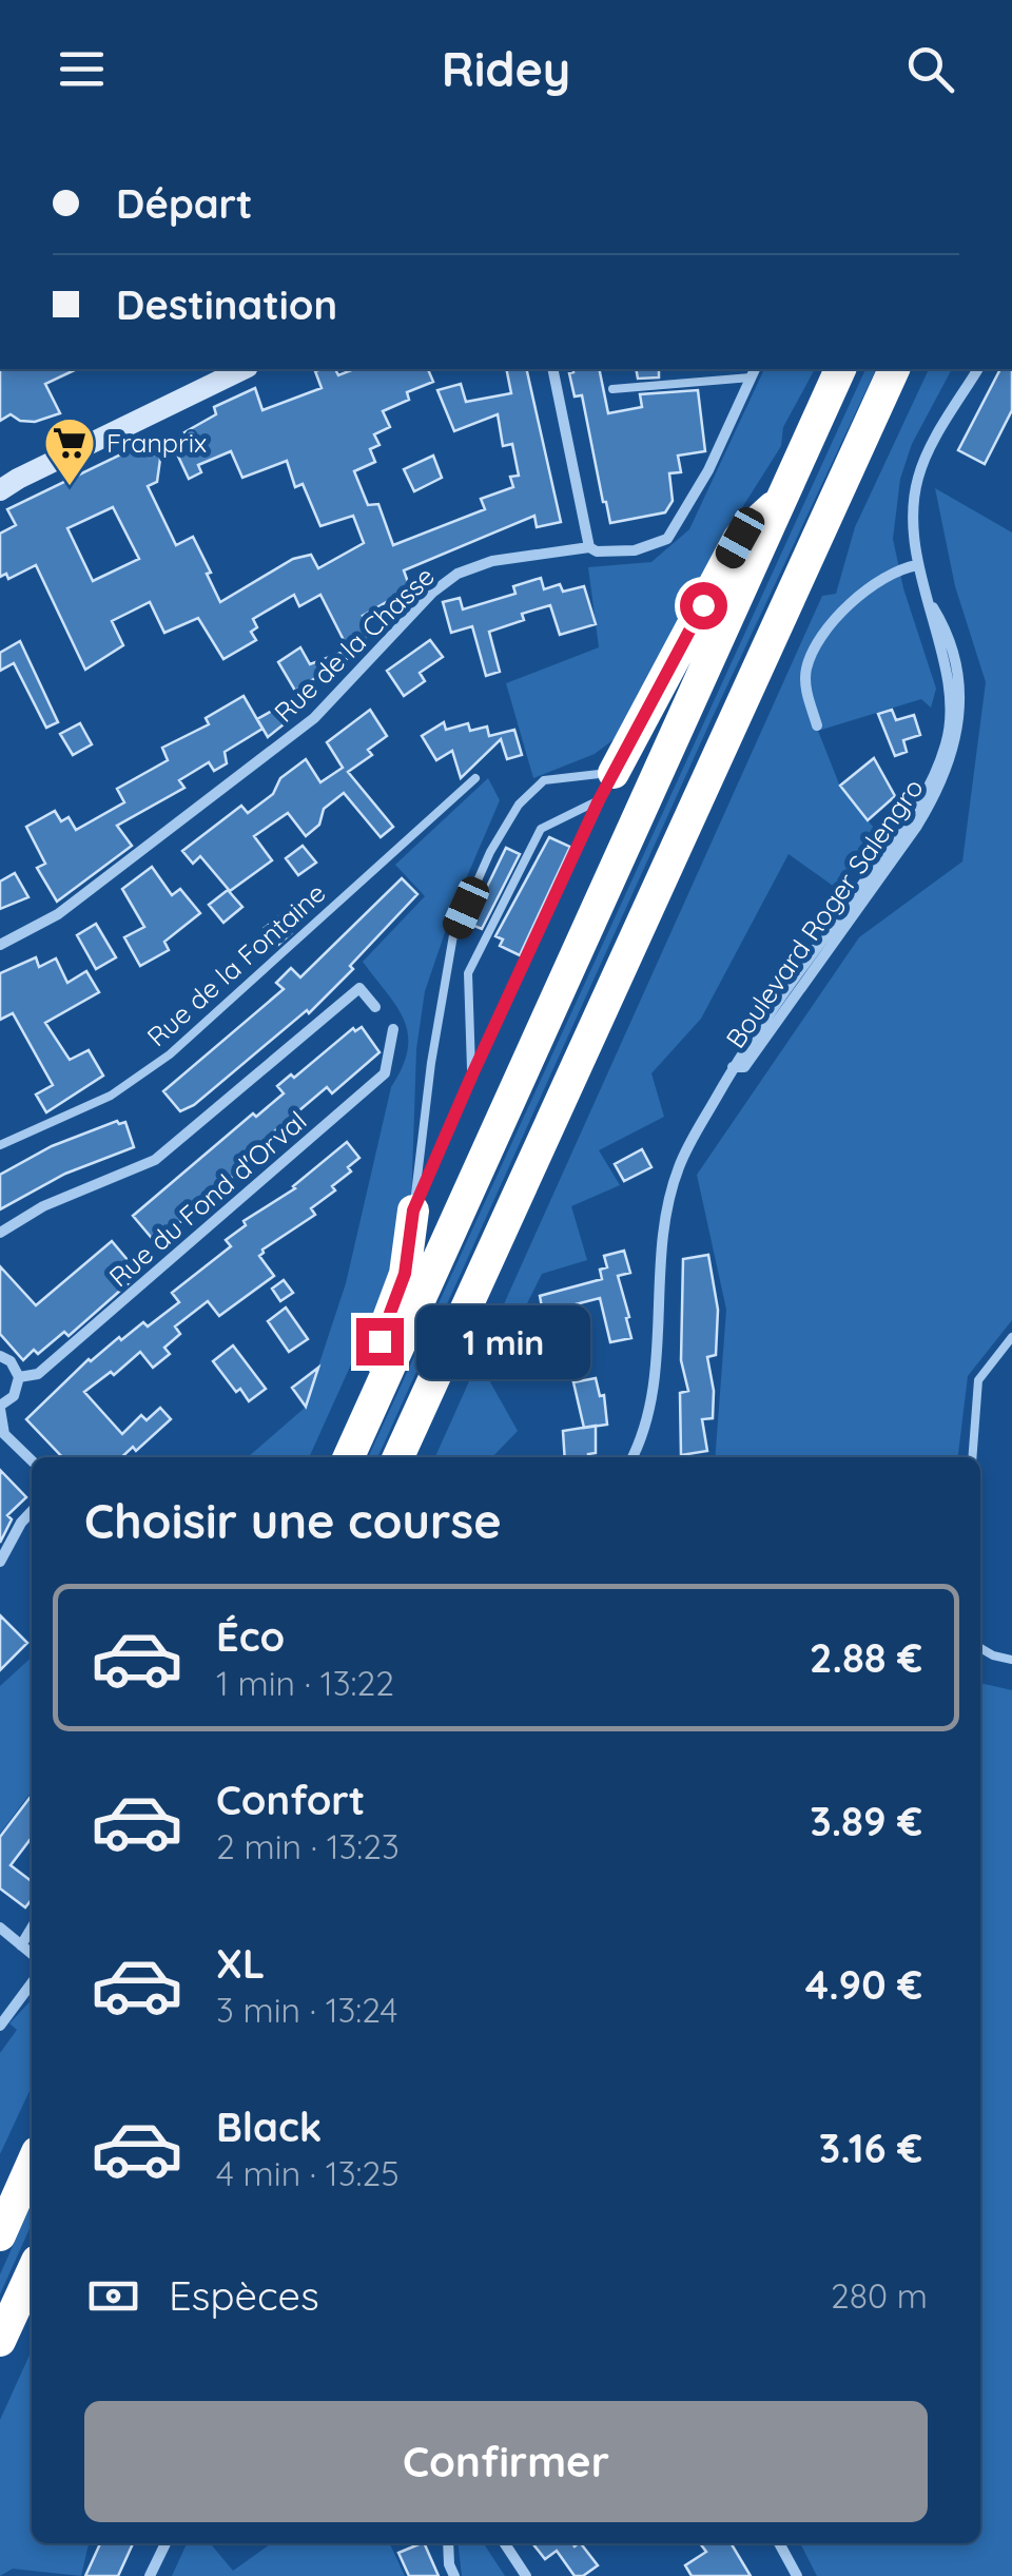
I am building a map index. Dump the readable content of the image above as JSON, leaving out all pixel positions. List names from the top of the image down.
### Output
{
  "streets": {
    "street": ["Rue de la Chasse", "Boulevard Roger Salengro", "Rue du Fond d'Orval"],
    "lane": ["Rue de la Fontaine"]
  },
  "places": {
    "supermarket": ["Franprix"]
  },
  "page": {
    "header": "Ridey",
    "banner": ["Départ", "Destination"],
    "bubble": "1 min",
    "heading": "Choisir une course",
    "list": [
      {
        "name": "Éco",
        "note": "1 min · 13:22",
        "value": "2.88 €"
      },
      {
        "name": "Confort",
        "note": "2 min · 13:23",
        "value": "3.89 €"
      },
      {
        "name": "XL",
        "note": "3 min · 13:24",
        "value": "4.90 €"
      },
      {
        "name": "Black",
        "note": "4 min · 13:25",
        "value": "3.16 €"
      }
    ],
    "pay": ["Espèces", "280 m"],
    "buttons": "Confirmer"
  }
}
